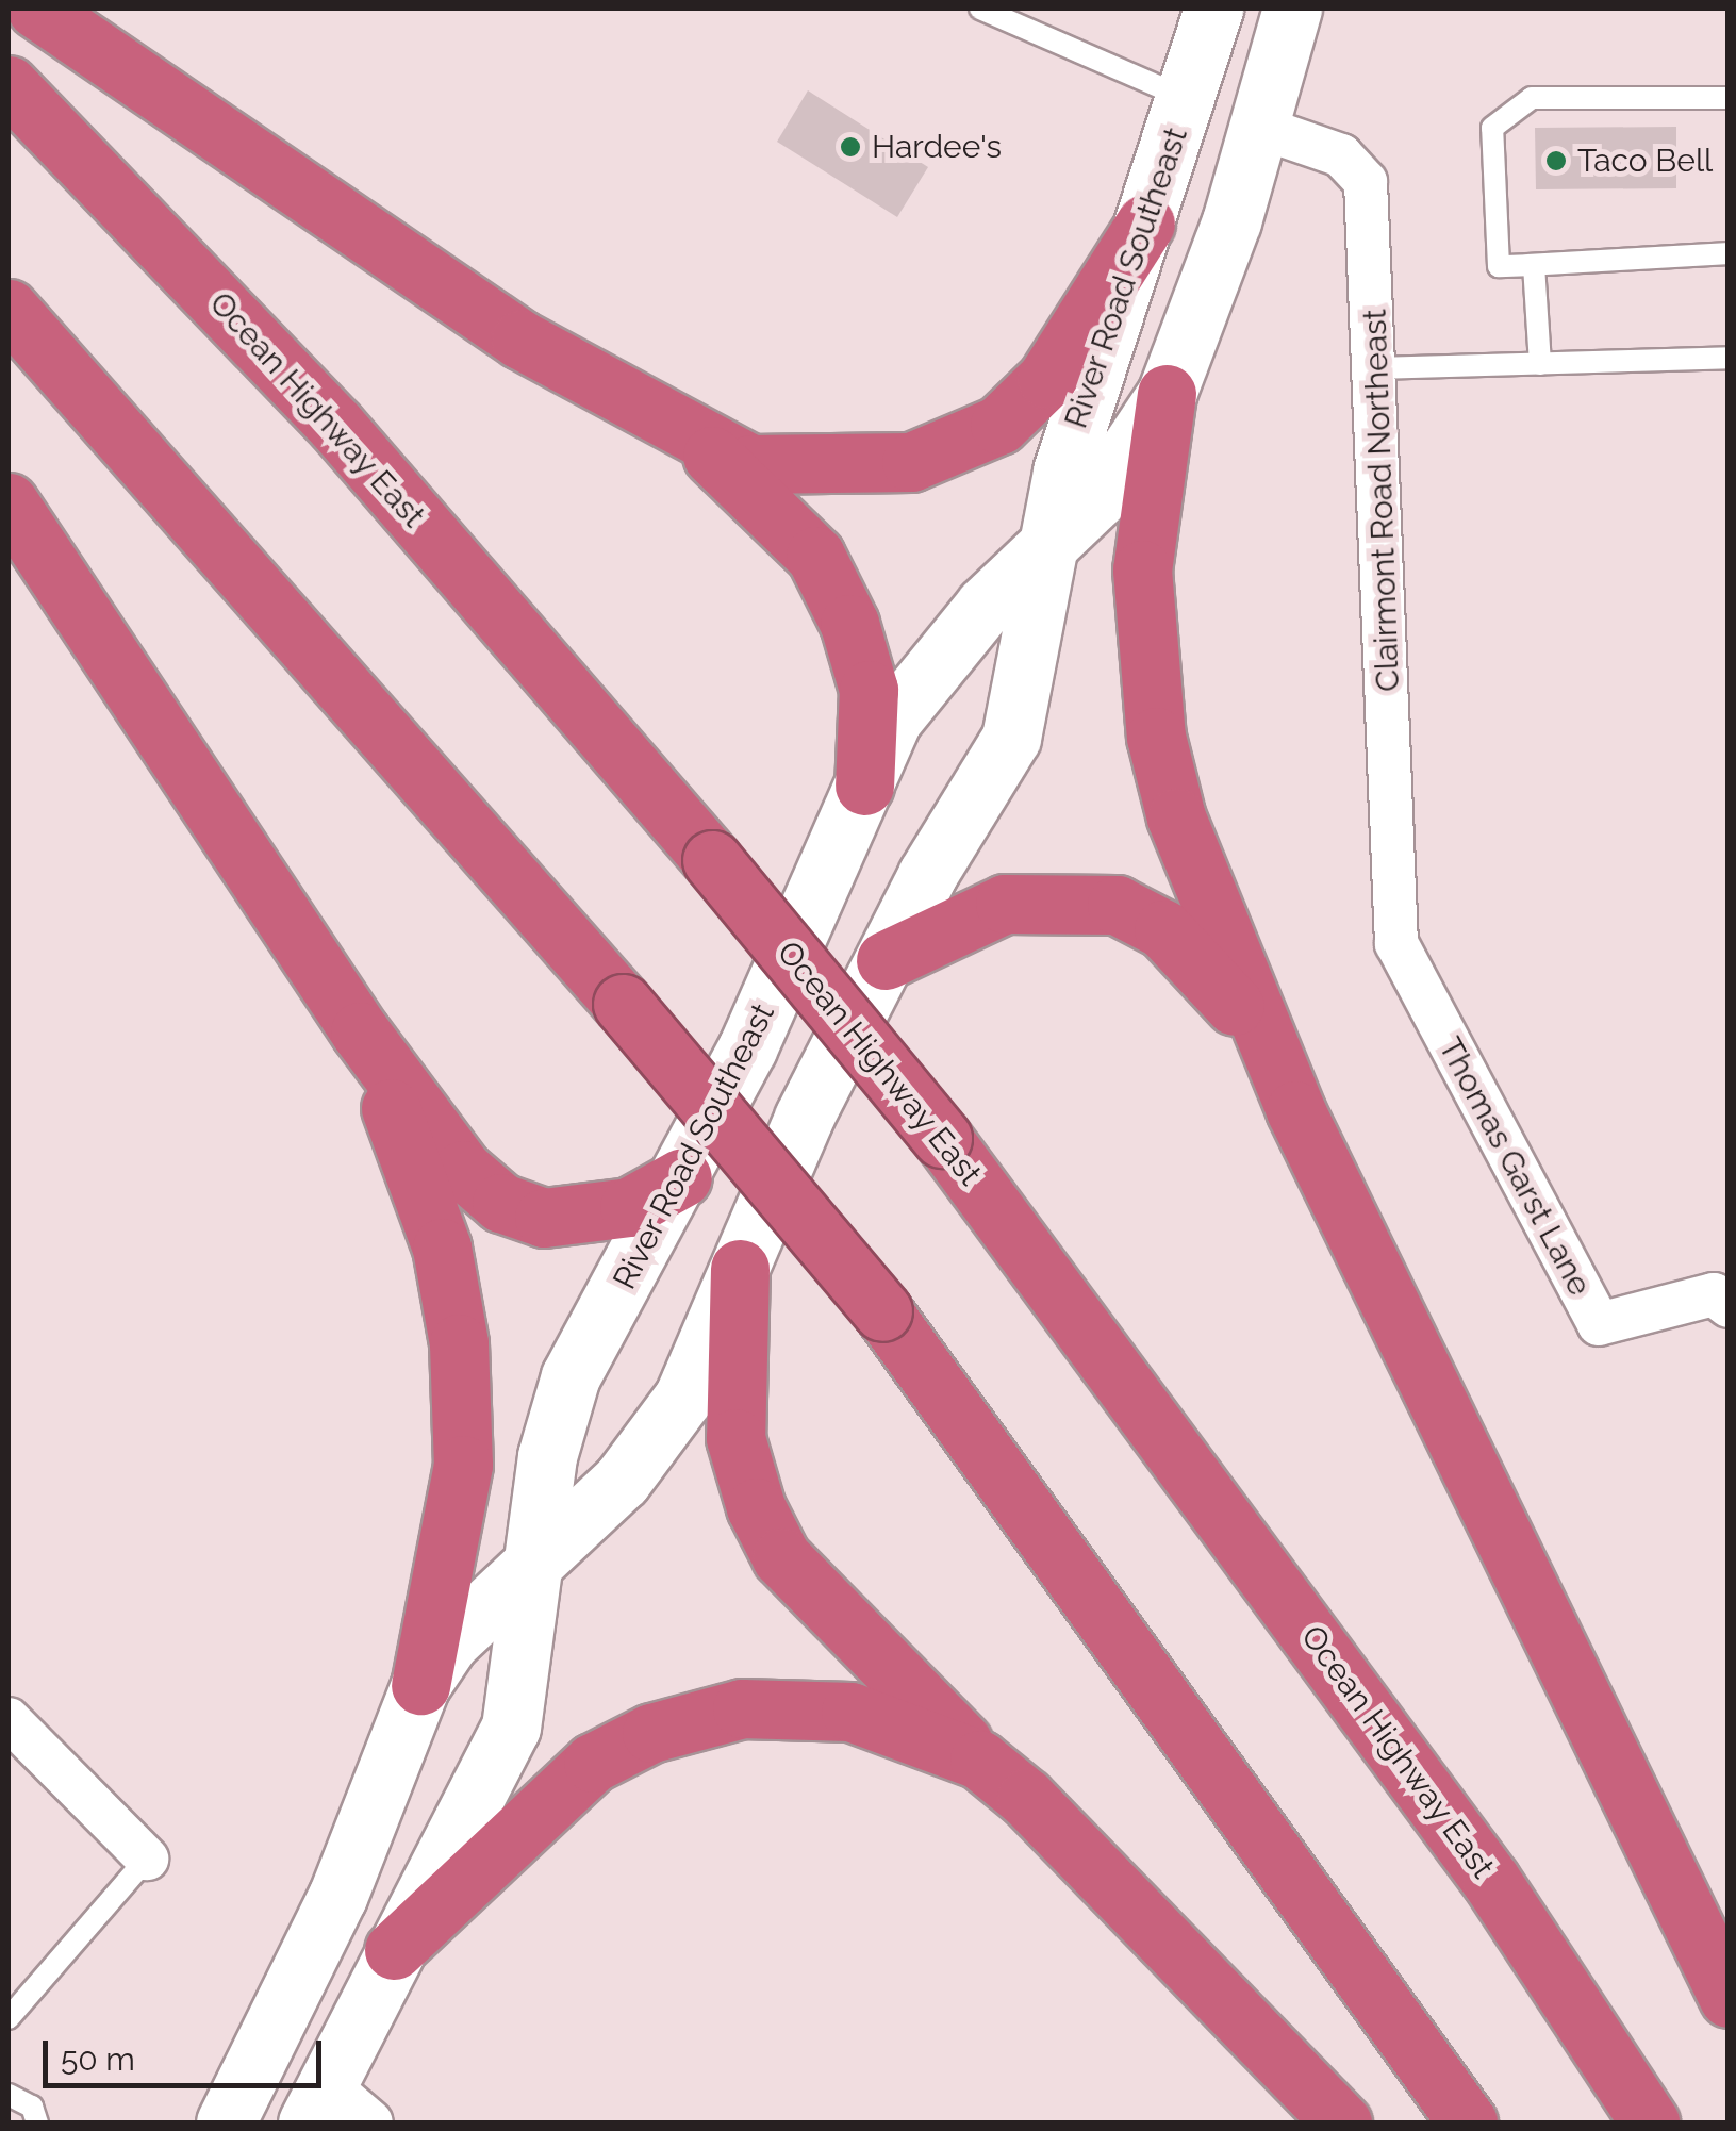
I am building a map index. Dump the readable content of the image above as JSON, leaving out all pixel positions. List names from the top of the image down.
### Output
{
  "streets": {
    "highway": ["Ocean Highway East"],
    "main road": ["River Road Southeast"],
    "street": ["Clairmont Road Northeast", "Thomas Garst Lane"]
  },
  "crossings": [
    ["River Road Southeast", "Clairmont Road Northeast"],
    ["Clairmont Road Northeast", "Thomas Garst Lane"]
  ],
  "places": ["Hardee's", "Taco Bell"],
  "scale_bar": "50 m"
}
